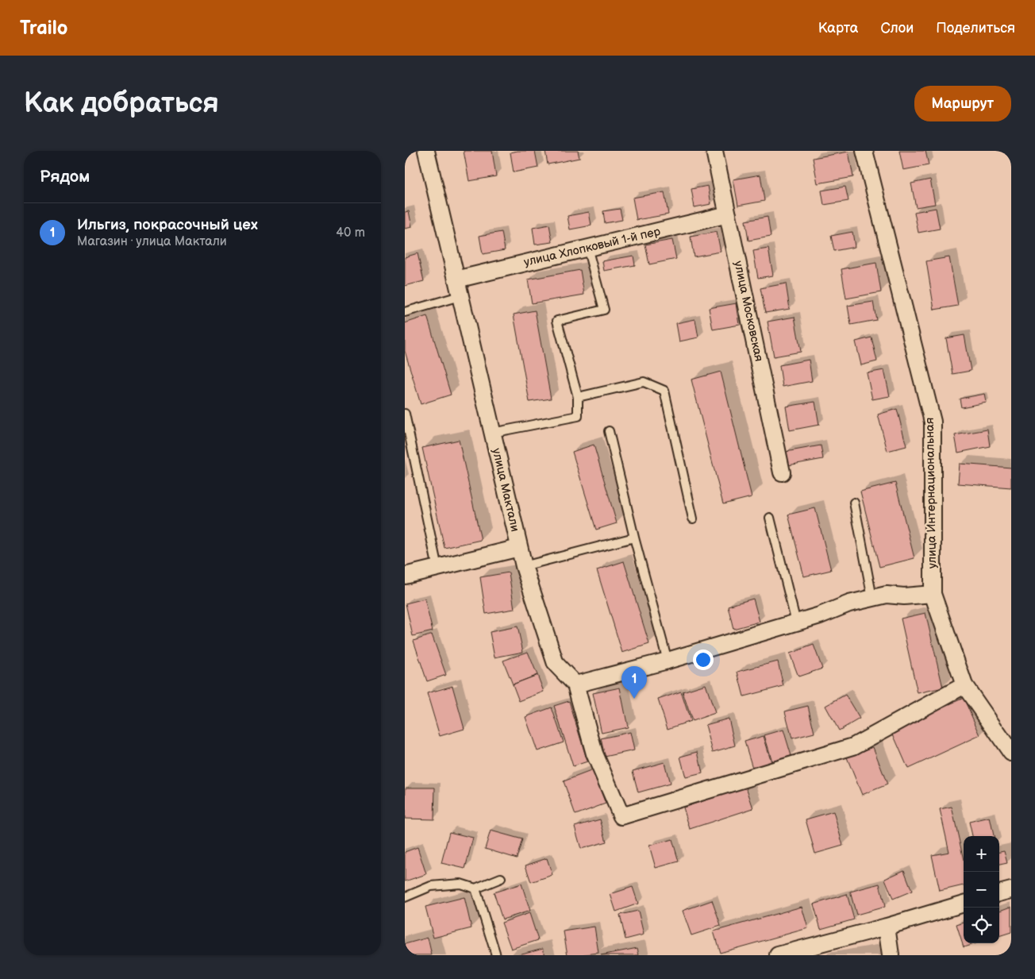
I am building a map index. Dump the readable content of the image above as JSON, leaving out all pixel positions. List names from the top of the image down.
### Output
{
  "streets": {
    "street": [
      "улица Хлопковый 1-й пер",
      "улица Московская",
      "улица Мактали",
      "улица Интернациональная"
    ]
  },
  "crossings": [
    ["улица Хлопковый 1-й пер", "улица Московская"],
    ["улица Хлопковый 1-й пер", "улица Мактали"],
    ["улица Мактали", "улица Интернациональная"]
  ],
  "page": {
    "header": "Trailo",
    "nav": ["Карта", "Слои", "Поделиться"],
    "buttons": "Маршрут",
    "title": "Как добраться",
    "heading": "Рядом",
    "list": [
      {
        "mark": "1",
        "name": "Ильгиз, покрасочный цех",
        "note": "Магазин · улица Мактали",
        "value": "40 m"
      }
    ],
    "pins": "1",
    "map_buttons": ["+", "−"]
  }
}
